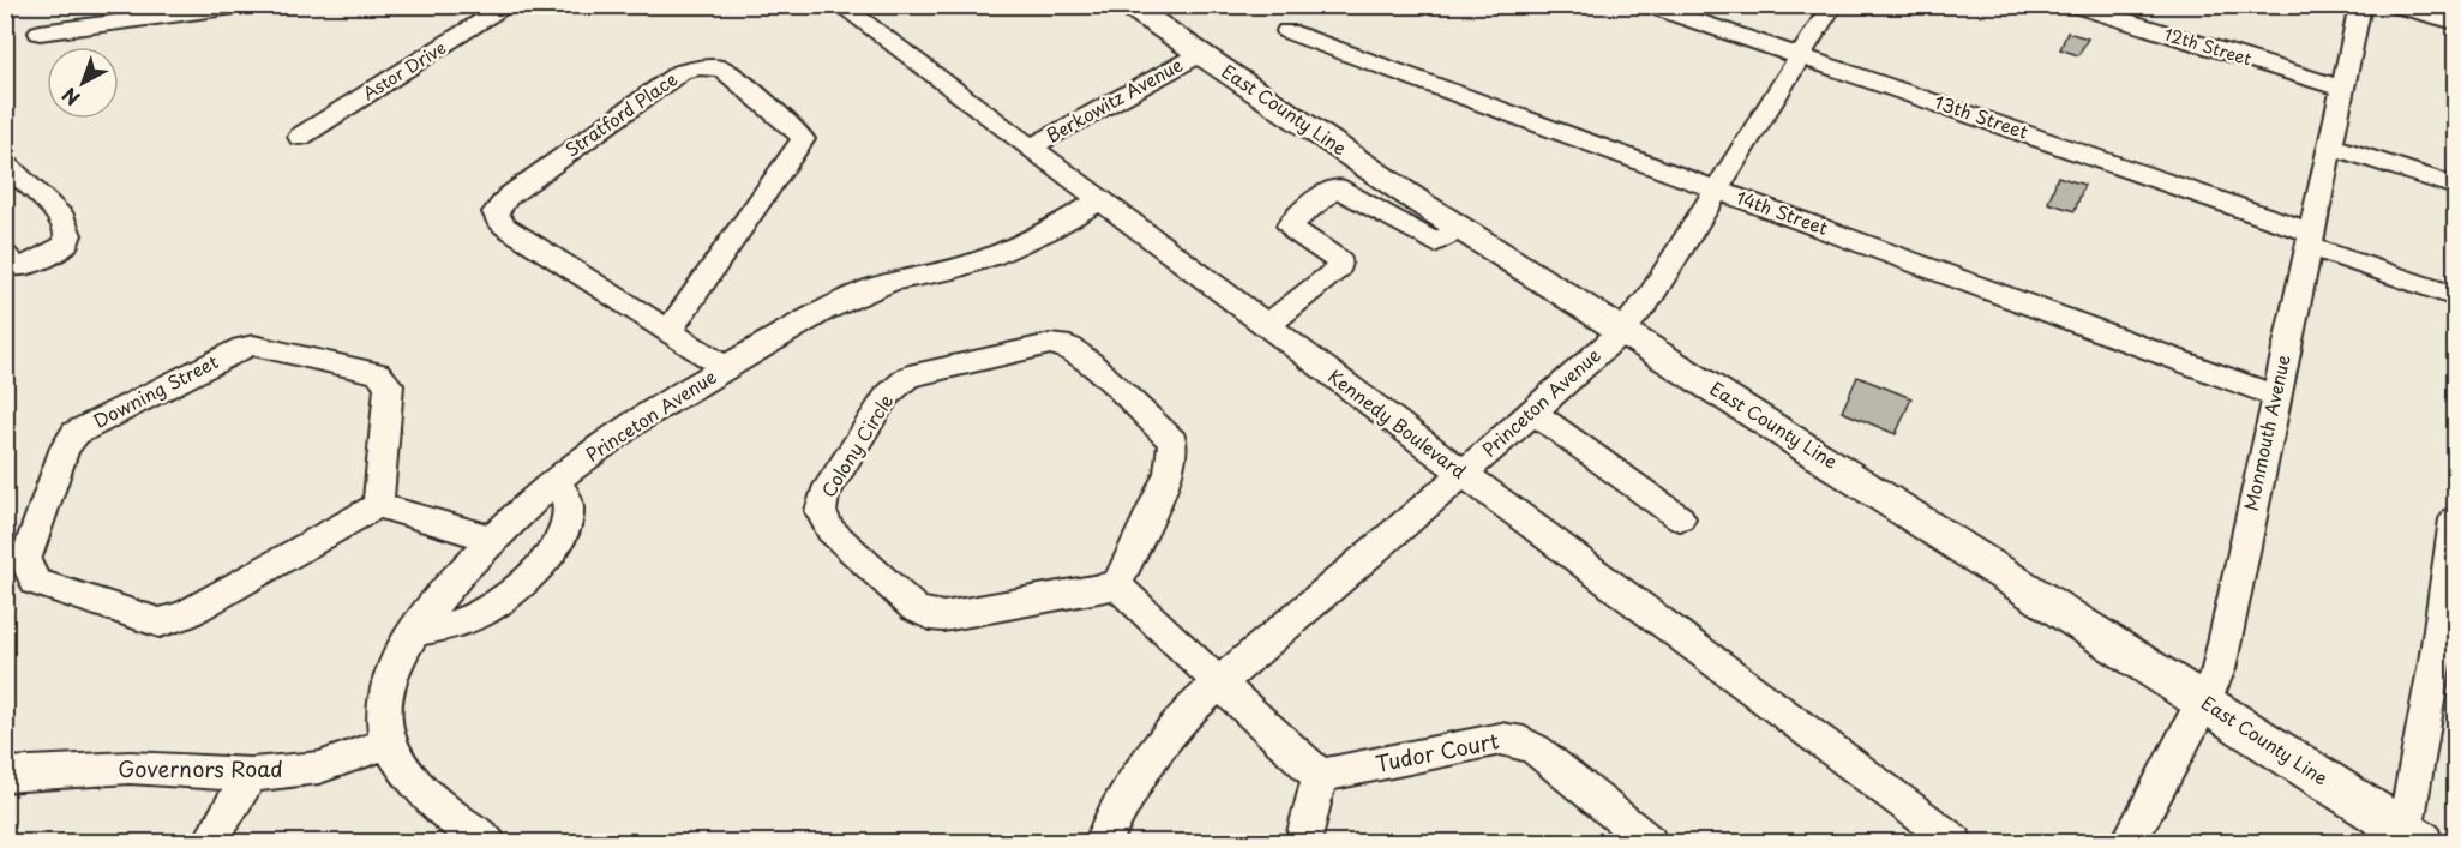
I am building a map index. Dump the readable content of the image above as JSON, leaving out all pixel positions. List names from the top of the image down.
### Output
{
  "streets": {
    "main road": ["East County Line"],
    "street": [
      "12th Street",
      "Astor Drive",
      "Berkowitz Avenue",
      "Stratford Place",
      "13th Street",
      "14th Street",
      "Downing Street",
      "Princeton Avenue",
      "Kennedy Boulevard",
      "Monmouth Avenue",
      "Colony Circle",
      "Tudor Court",
      "Governors Road"
    ]
  },
  "crossings": [
    ["12th Street", "Monmouth Avenue"],
    ["Berkowitz Avenue", "East County Line"],
    ["Berkowitz Avenue", "Kennedy Boulevard"],
    ["East County Line", "Princeton Avenue"],
    ["East County Line", "Monmouth Avenue"],
    ["Stratford Place", "Princeton Avenue"],
    ["13th Street", "Princeton Avenue"],
    ["13th Street", "Monmouth Avenue"],
    ["14th Street", "Princeton Avenue"],
    ["14th Street", "Monmouth Avenue"],
    ["Princeton Avenue", "Kennedy Boulevard"],
    ["Princeton Avenue", "Governors Road"]
  ],
  "north": "bottom left"
}
